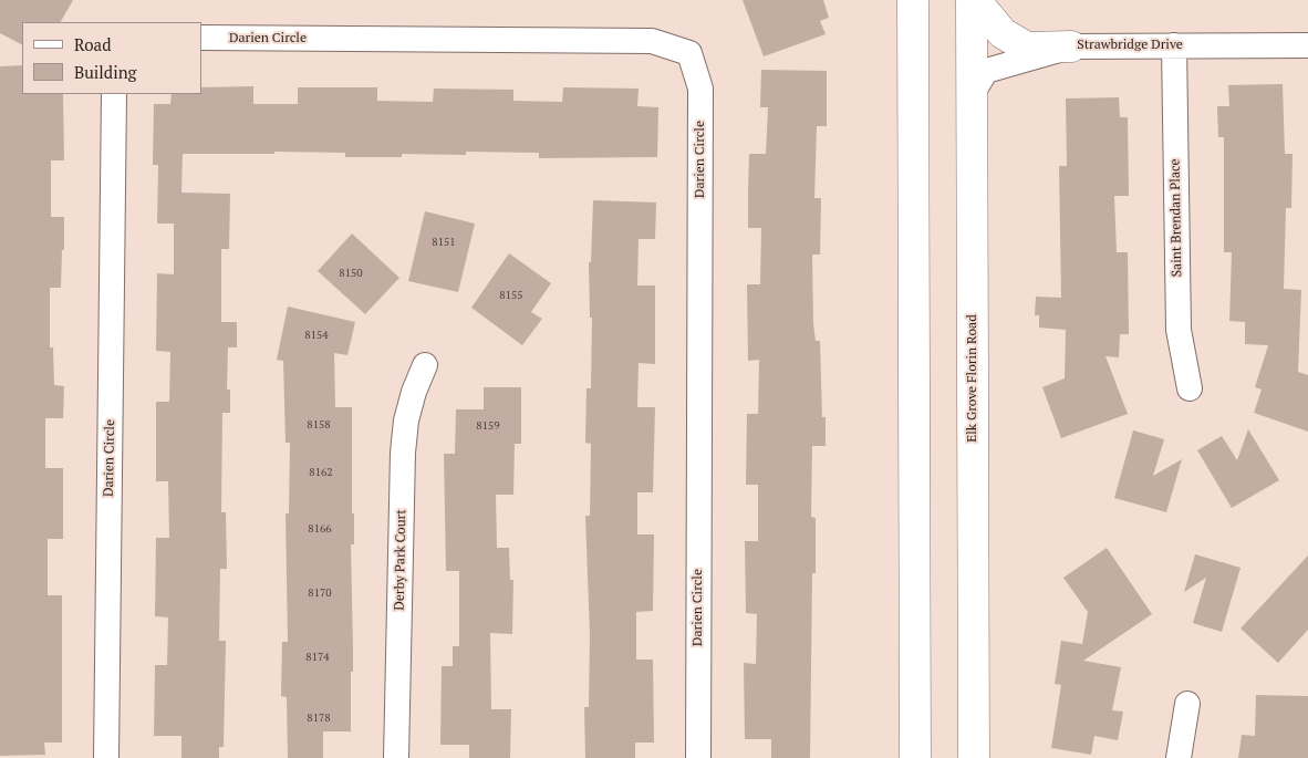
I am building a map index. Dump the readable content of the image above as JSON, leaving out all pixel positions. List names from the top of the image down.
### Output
{
  "streets": {
    "main road": ["Elk Grove Florin Road"],
    "street": [
      "Darien Circle",
      "Strawbridge Drive",
      "Saint Brendan Place",
      "Derby Park Court"
    ]
  },
  "crossings": [
    ["Strawbridge Drive", "Saint Brendan Place"],
    ["Strawbridge Drive", "Elk Grove Florin Road"]
  ],
  "house_numbers": [
    "8151",
    "8150",
    "8155",
    "8154",
    "8158",
    "8159",
    "8162",
    "8166",
    "8170",
    "8174",
    "8178"
  ],
  "legend": ["Road", "Building"]
}
